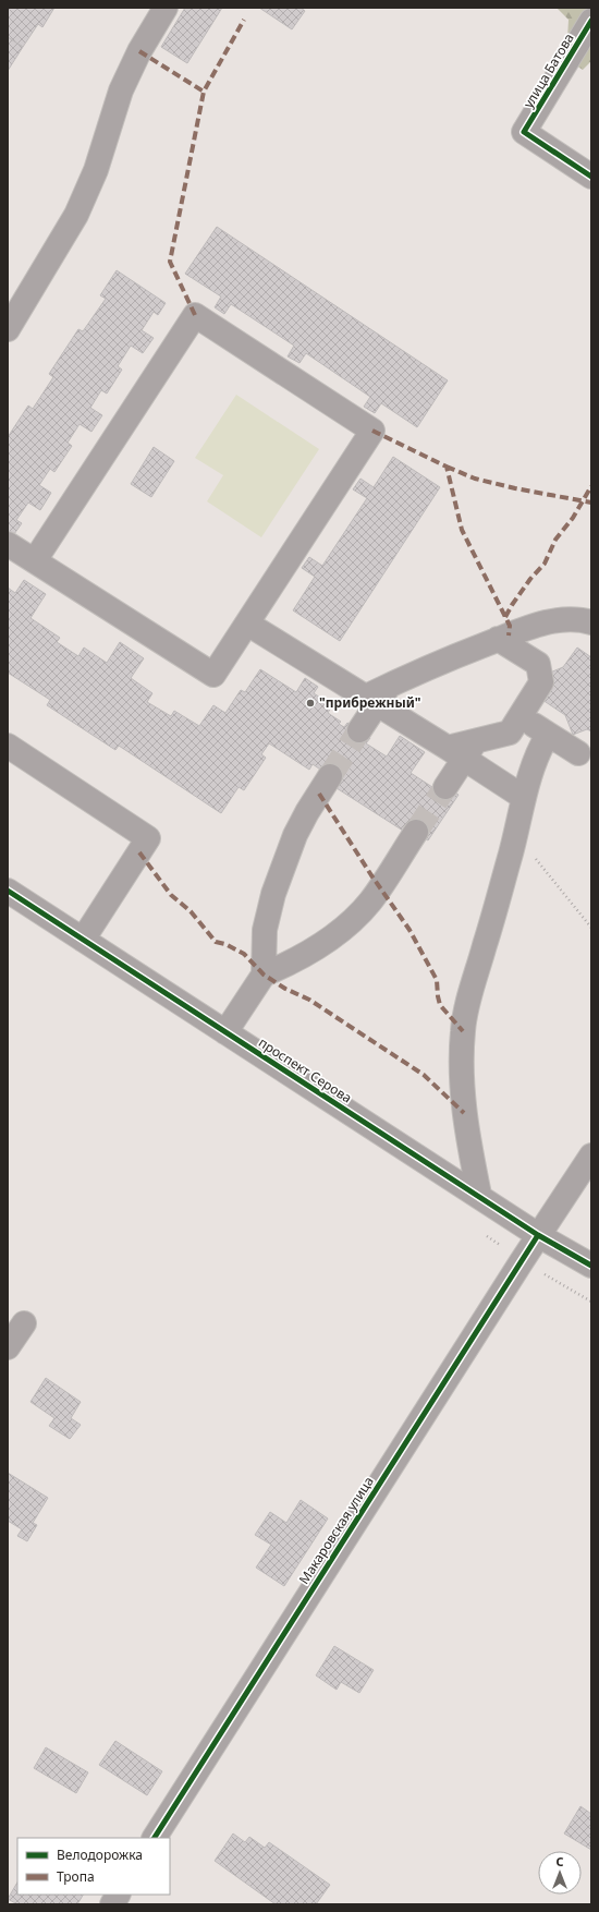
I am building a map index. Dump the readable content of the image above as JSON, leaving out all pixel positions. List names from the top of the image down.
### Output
{
  "streets": {
    "street": ["улица Батова", "проспект Серова", "Макаровская улица"]
  },
  "crossings": [
    ["проспект Серова", "Макаровская улица"]
  ],
  "places": ["\"прибрежный\""],
  "legend": ["Велодорожка", "Тропа"],
  "north": "top"
}
